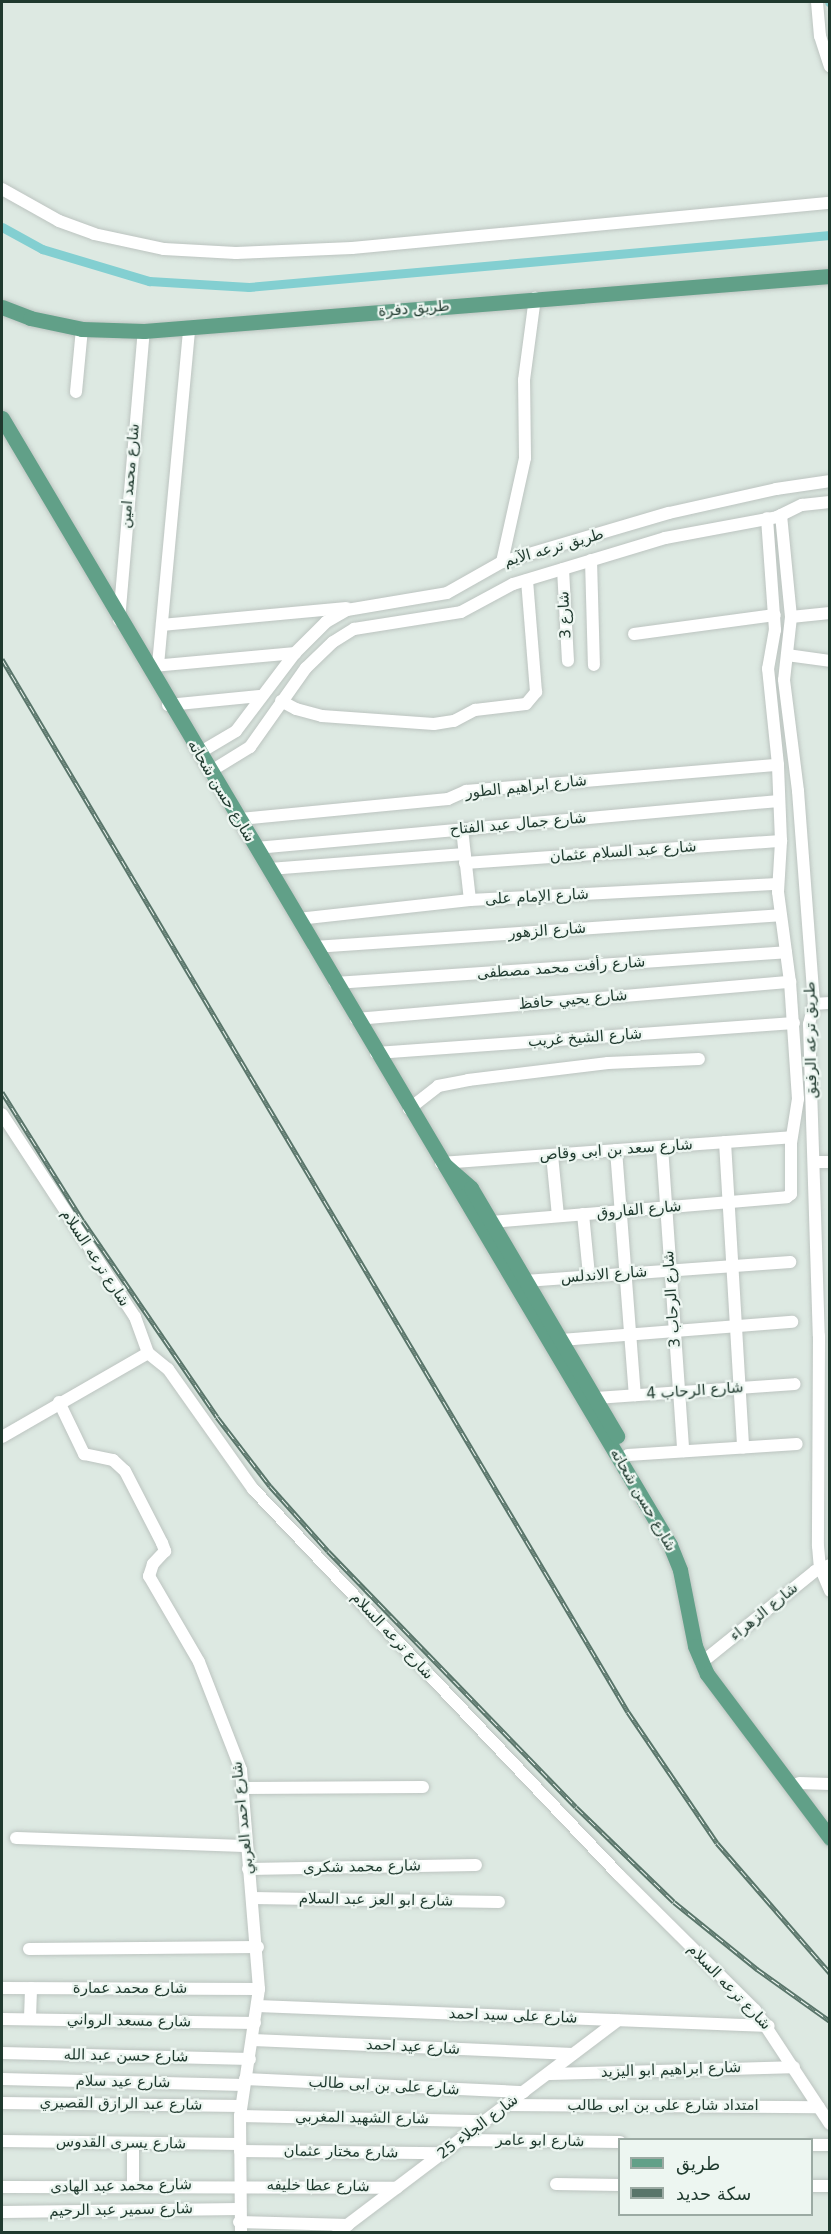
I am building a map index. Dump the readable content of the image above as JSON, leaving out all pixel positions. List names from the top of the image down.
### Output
{
  "streets": {
    "main road": ["طريق دفرة", "شارع حسن شحاته"],
    "street": [
      "شارع محمد امين",
      "طريق ترعه الآيم",
      "شارع 3",
      "شارع ابراهيم الطور",
      "شارع جمال عبد الفتاح",
      "شارع عبد السلام عثمان",
      "شارع الإمام على",
      "شارع الزهور",
      "شارع رأفت محمد مصطفى",
      "شارع يحيي حافظ",
      "شارع الشيخ غريب",
      "طريق ترعه الرفيق",
      "شارع سعد بن ابى وقاص",
      "شارع الفاروق",
      "شارع ترعه السلام",
      "شارع الاندلس",
      "شارع الرحاب 3",
      "شارع الرحاب 4",
      "شارع الزهراء",
      "شارع احمد العربي",
      "شارع محمد شكرى",
      "شارع ابو العز عبد السلام",
      "شارع محمد عمارة",
      "شارع على سيد احمد",
      "شارع مسعد الرواني",
      "شارع عيد احمد",
      "شارع حسن عبد الله",
      "شارع ابراهيم ابو اليزيد",
      "شارع عيد سلام",
      "شارع على بن ابى طالب",
      "شارع عبد الرازق القصيري",
      "امتداد شارع على بن ابى طالب",
      "شارع الشهيد المغربي",
      "شارع الجلاء 25",
      "شارع ابو عامر",
      "شارع يسرى القدوس",
      "شارع مختار عثمان",
      "شارع محمد عبد الهادى",
      "شارع عطا خليفه",
      "شارع سمير عبد الرحيم"
    ]
  },
  "crossings": [
    ["طريق دفرة", "شارع محمد امين"],
    ["شارع محمد امين", "شارع حسن شحاته"],
    ["طريق ترعه الآيم", "شارع 3"],
    ["طريق ترعه الآيم", "شارع حسن شحاته"],
    ["طريق ترعه الآيم", "طريق ترعه الرفيق"],
    ["شارع ابراهيم الطور", "شارع حسن شحاته"],
    ["شارع ابراهيم الطور", "طريق ترعه الرفيق"],
    ["شارع حسن شحاته", "شارع جمال عبد الفتاح"],
    ["شارع حسن شحاته", "شارع عبد السلام عثمان"],
    ["شارع حسن شحاته", "شارع الإمام على"],
    ["شارع حسن شحاته", "شارع الزهور"],
    ["شارع حسن شحاته", "شارع رأفت محمد مصطفى"],
    ["شارع حسن شحاته", "شارع يحيي حافظ"],
    ["شارع حسن شحاته", "شارع الشيخ غريب"],
    ["شارع حسن شحاته", "شارع سعد بن ابى وقاص"],
    ["شارع حسن شحاته", "شارع الفاروق"],
    ["شارع حسن شحاته", "شارع الاندلس"],
    ["شارع حسن شحاته", "شارع الرحاب 4"],
    ["شارع حسن شحاته", "شارع الزهراء"],
    ["شارع جمال عبد الفتاح", "طريق ترعه الرفيق"],
    ["شارع عبد السلام عثمان", "طريق ترعه الرفيق"],
    ["شارع الإمام على", "طريق ترعه الرفيق"],
    ["شارع الزهور", "طريق ترعه الرفيق"],
    ["شارع رأفت محمد مصطفى", "طريق ترعه الرفيق"],
    ["شارع يحيي حافظ", "طريق ترعه الرفيق"],
    ["شارع الشيخ غريب", "طريق ترعه الرفيق"],
    ["طريق ترعه الرفيق", "شارع سعد بن ابى وقاص"],
    ["طريق ترعه الرفيق", "شارع الفاروق"],
    ["طريق ترعه الرفيق", "شارع الزهراء"],
    ["شارع سعد بن ابى وقاص", "شارع الرحاب 3"],
    ["شارع الفاروق", "شارع الرحاب 3"],
    ["شارع ترعه السلام", "شارع على سيد احمد"],
    ["شارع ترعه السلام", "شارع ابراهيم ابو اليزيد"],
    ["شارع ترعه السلام", "امتداد شارع على بن ابى طالب"],
    ["شارع الاندلس", "شارع الرحاب 3"],
    ["شارع الرحاب 3", "شارع الرحاب 4"],
    ["شارع احمد العربي", "شارع محمد شكرى"],
    ["شارع احمد العربي", "شارع ابو العز عبد السلام"],
    ["شارع احمد العربي", "شارع محمد عمارة"],
    ["شارع احمد العربي", "شارع على سيد احمد"],
    ["شارع احمد العربي", "شارع مسعد الرواني"],
    ["شارع احمد العربي", "شارع عيد احمد"],
    ["شارع احمد العربي", "شارع حسن عبد الله"],
    ["شارع احمد العربي", "شارع عيد سلام"],
    ["شارع احمد العربي", "شارع على بن ابى طالب"],
    ["شارع احمد العربي", "شارع عبد الرازق القصيري"],
    ["شارع احمد العربي", "شارع الشهيد المغربي"],
    ["شارع احمد العربي", "شارع يسرى القدوس"],
    ["شارع احمد العربي", "شارع مختار عثمان"],
    ["شارع احمد العربي", "شارع محمد عبد الهادى"],
    ["شارع احمد العربي", "شارع عطا خليفه"],
    ["شارع احمد العربي", "شارع سمير عبد الرحيم"],
    ["شارع على سيد احمد", "شارع الجلاء 25"],
    ["شارع عيد احمد", "شارع الجلاء 25"],
    ["شارع ابراهيم ابو اليزيد", "شارع الجلاء 25"],
    ["شارع عيد سلام", "شارع على بن ابى طالب"],
    ["شارع على بن ابى طالب", "شارع الجلاء 25"],
    ["شارع عبد الرازق القصيري", "شارع الشهيد المغربي"],
    ["امتداد شارع على بن ابى طالب", "شارع الجلاء 25"],
    ["شارع الشهيد المغربي", "شارع الجلاء 25"],
    ["شارع الجلاء 25", "شارع ابو عامر"],
    ["شارع الجلاء 25", "شارع مختار عثمان"],
    ["شارع الجلاء 25", "شارع عطا خليفه"],
    ["شارع الجلاء 25", "شارع سمير عبد الرحيم"],
    ["شارع يسرى القدوس", "شارع مختار عثمان"],
    ["شارع محمد عبد الهادى", "شارع عطا خليفه"]
  ],
  "legend": ["طريق", "سكة حديد"]
}
